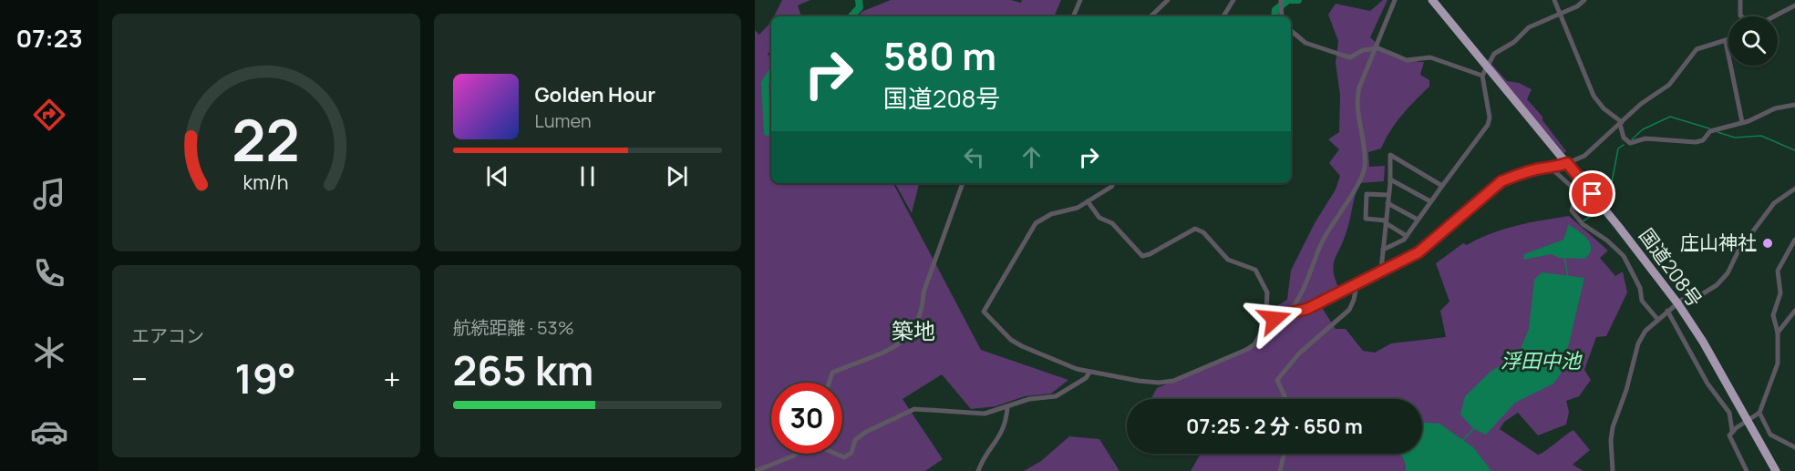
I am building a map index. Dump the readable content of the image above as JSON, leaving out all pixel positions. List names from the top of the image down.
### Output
{
  "streets": {
    "highway": ["国道208号"]
  },
  "districts": ["築地"],
  "water": ["浮田中池"],
  "places": ["庄山神社"],
  "page": {
    "tabs": "07:23",
    "turn": ["580 m", "国道208号"],
    "song": ["Golden Hour", "Lumen"],
    "tile": [
      "エアコン",
      ["航続距離 · 53%", "265 km"]
    ],
    "heat": ["−", "19°", "+"],
    "limit": "30",
    "trip": "07:25 · 2 分 · 650 m",
    "gauge": ["22", "km/h"]
  }
}
